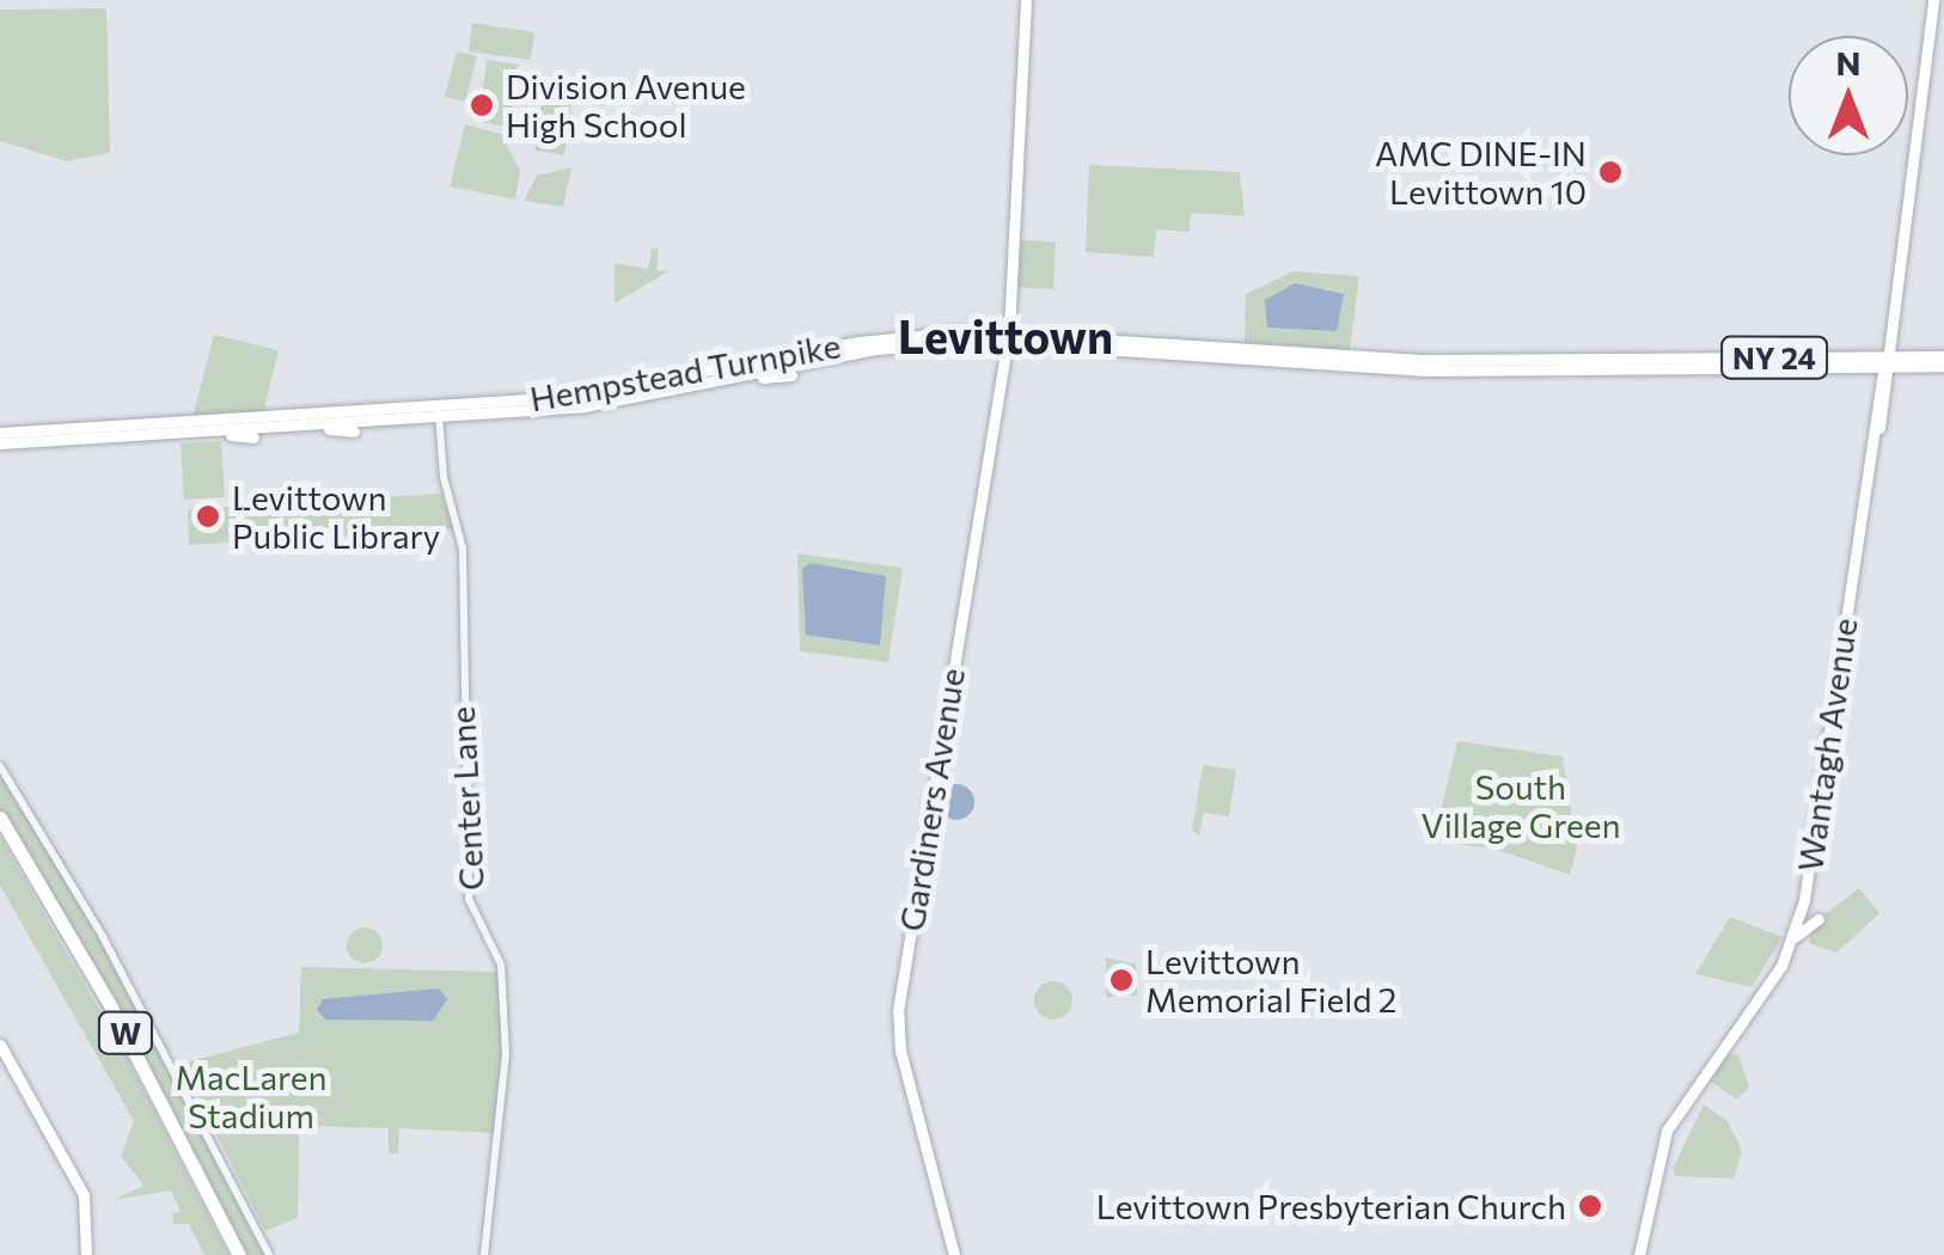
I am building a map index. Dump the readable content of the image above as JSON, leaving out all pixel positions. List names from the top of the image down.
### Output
{
  "streets": {
    "highway": ["W"],
    "main road": [
      "NY 24",
      "Hempstead Turnpike",
      "Wantagh Avenue",
      "Gardiners Avenue"
    ],
    "street": ["Center Lane"]
  },
  "crossings": [
    ["Hempstead Turnpike", "Wantagh Avenue"],
    ["Hempstead Turnpike", "Center Lane"],
    ["Hempstead Turnpike", "Gardiners Avenue"]
  ],
  "districts": ["Levittown"],
  "parks": ["South Village Green", "MacLaren Stadium"],
  "places": [
    "Division Avenue High School",
    "AMC DINE-IN Levittown 10",
    "Levittown Public Library",
    "Levittown Memorial Field 2",
    "Levittown Presbyterian Church"
  ],
  "north": "top"
}
